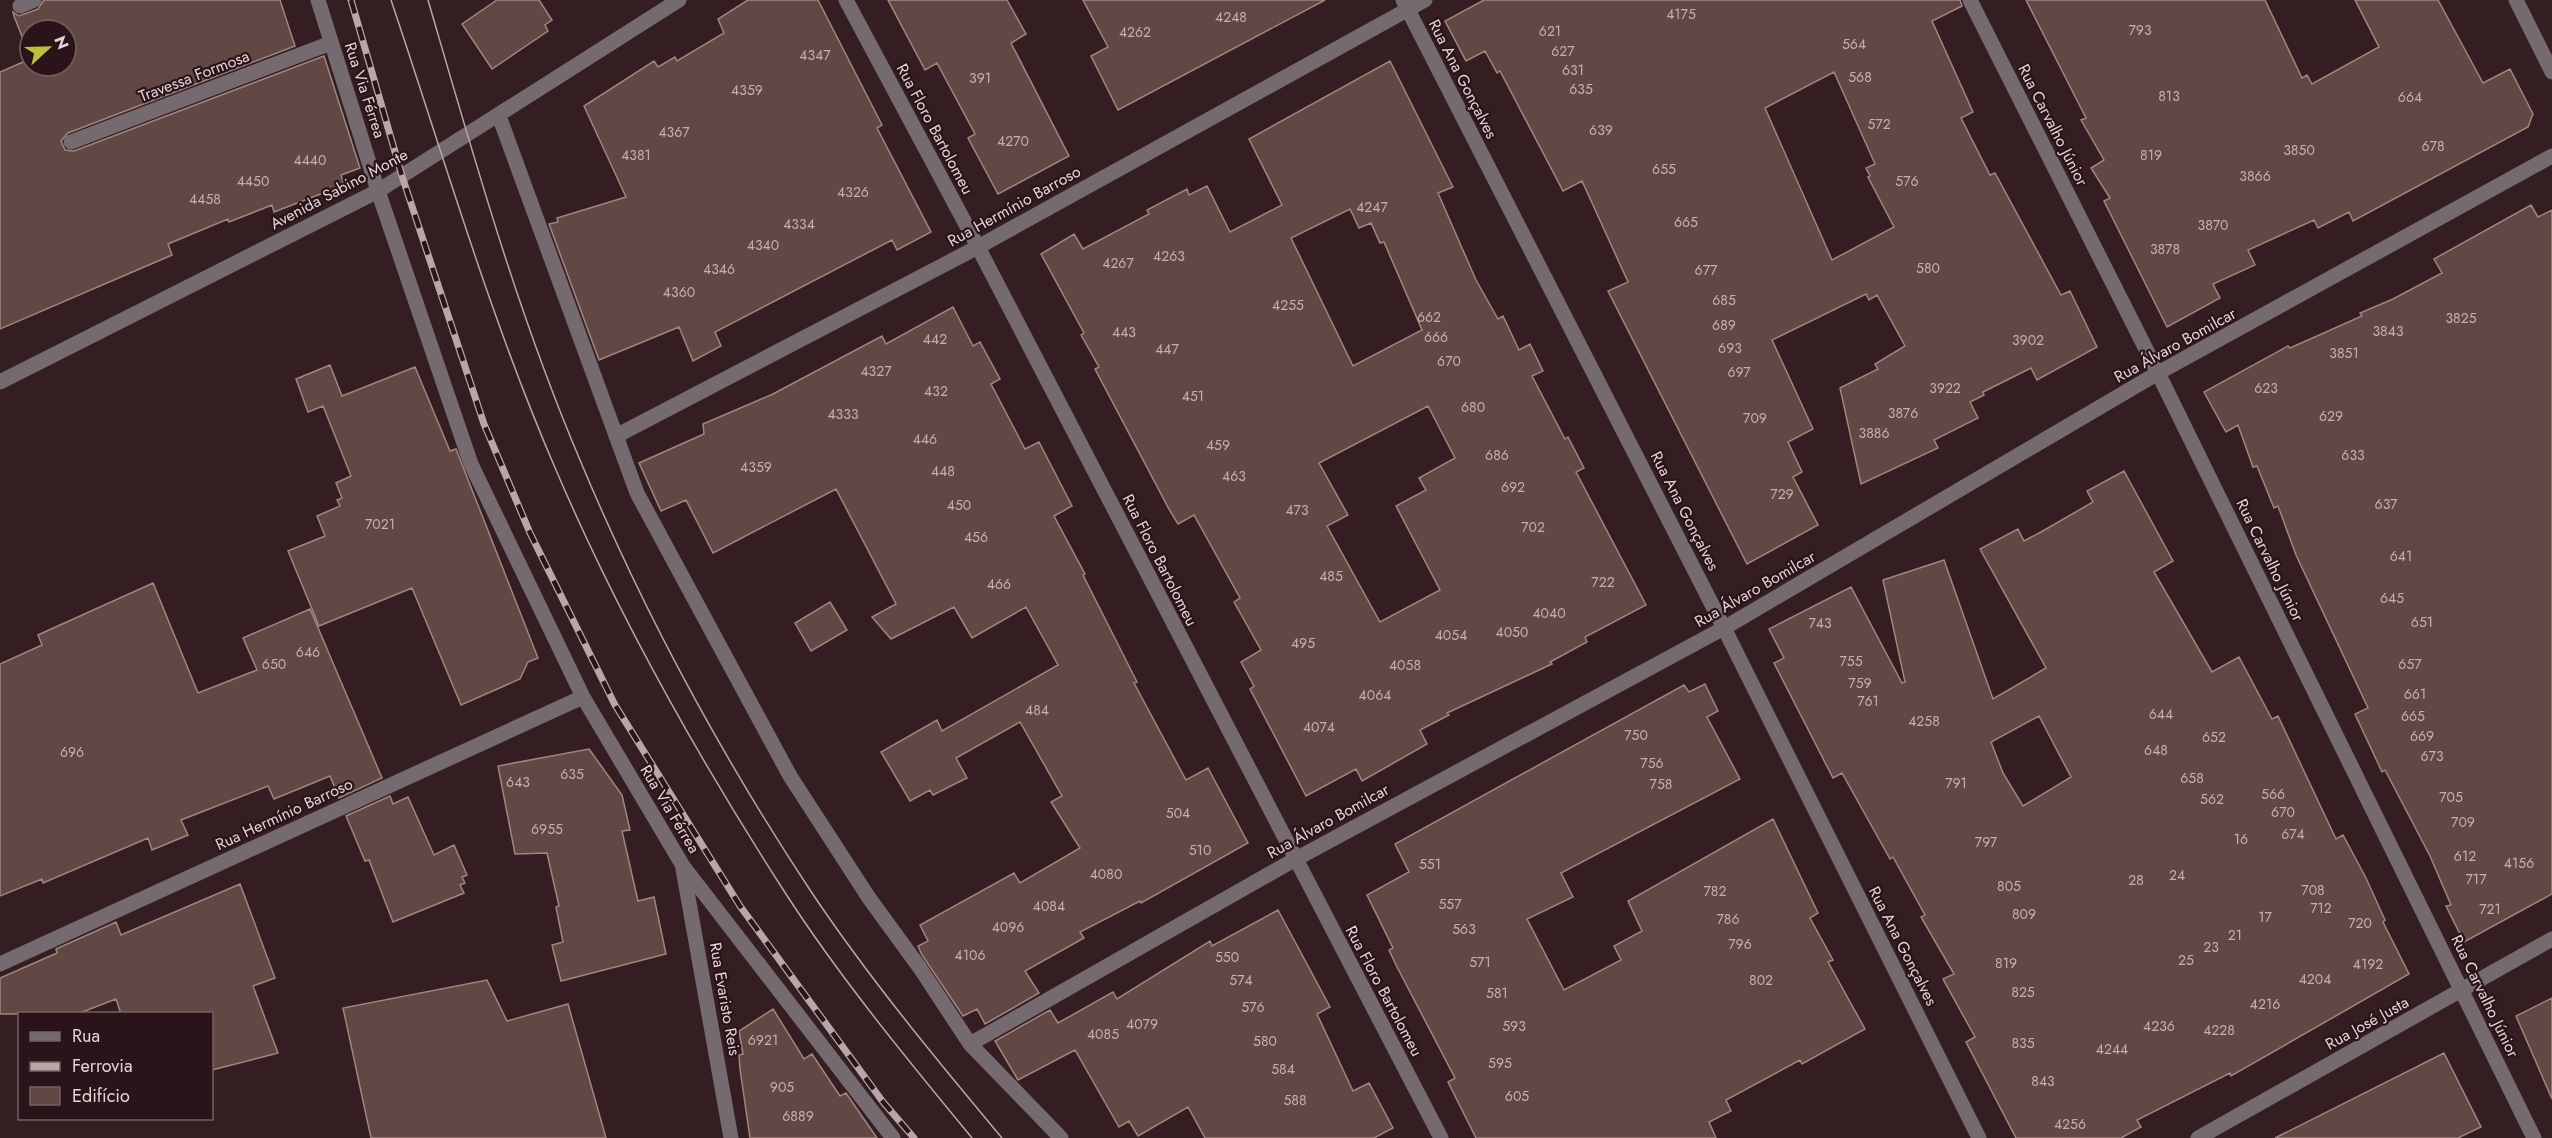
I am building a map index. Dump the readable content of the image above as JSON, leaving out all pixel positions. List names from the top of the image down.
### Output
{
  "streets": {
    "street": [
      "Travessa Formosa",
      "Rua Ana Gonçalves",
      "Rua Via Férrea",
      "Rua Carvalho Júnior",
      "Rua Floro Bartolomeu",
      "Avenida Sabino Monte",
      "Rua Hermínio Barroso",
      "Rua Álvaro Bomilcar",
      "Rua Evaristo Reis",
      "Rua José Justa"
    ]
  },
  "crossings": [
    ["Travessa Formosa", "Rua Via Férrea"],
    ["Rua Ana Gonçalves", "Rua Hermínio Barroso"],
    ["Rua Ana Gonçalves", "Rua Álvaro Bomilcar"],
    ["Rua Via Férrea", "Avenida Sabino Monte"],
    ["Rua Via Férrea", "Rua Hermínio Barroso"],
    ["Rua Via Férrea", "Rua Evaristo Reis"],
    ["Rua Carvalho Júnior", "Rua Álvaro Bomilcar"],
    ["Rua Carvalho Júnior", "Rua José Justa"],
    ["Rua Floro Bartolomeu", "Rua Hermínio Barroso"],
    ["Rua Floro Bartolomeu", "Rua Álvaro Bomilcar"]
  ],
  "house_numbers": [
    "4175",
    "4248",
    "793",
    "621",
    "4262",
    "564",
    "627",
    "4347",
    "631",
    "568",
    "391",
    "635",
    "4359",
    "813",
    "664",
    "572",
    "639",
    "4367",
    "4270",
    "678",
    "3850",
    "4381",
    "819",
    "4440",
    "655",
    "3866",
    "4450",
    "576",
    "4326",
    "4458",
    "4247",
    "665",
    "4334",
    "3870",
    "4340",
    "3878",
    "4263",
    "4267",
    "580",
    "4346",
    "677",
    "4360",
    "685",
    "4255",
    "662",
    "3825",
    "689",
    "3843",
    "443",
    "666",
    "442",
    "3902",
    "693",
    "447",
    "3851",
    "670",
    "4327",
    "697",
    "3922",
    "623",
    "432",
    "451",
    "680",
    "3876",
    "4333",
    "629",
    "709",
    "3886",
    "446",
    "459",
    "686",
    "633",
    "4359",
    "448",
    "463",
    "692",
    "729",
    "637",
    "450",
    "473",
    "7021",
    "702",
    "456",
    "641",
    "485",
    "722",
    "466",
    "645",
    "4040",
    "651",
    "743",
    "4050",
    "4054",
    "495",
    "646",
    "755",
    "650",
    "657",
    "4058",
    "759",
    "661",
    "4064",
    "761",
    "484",
    "644",
    "665",
    "4258",
    "4074",
    "750",
    "669",
    "652",
    "648",
    "696",
    "673",
    "756",
    "635",
    "658",
    "643",
    "791",
    "758",
    "566",
    "705",
    "562",
    "670",
    "504",
    "709",
    "6955",
    "674",
    "16",
    "797",
    "510",
    "612",
    "4156",
    "551",
    "4080",
    "24",
    "717",
    "28",
    "805",
    "708",
    "782",
    "557",
    "4084",
    "712",
    "721",
    "809",
    "17",
    "786",
    "720",
    "4096",
    "563",
    "21",
    "796",
    "23",
    "4106",
    "550",
    "25",
    "571",
    "819",
    "4192",
    "4204",
    "574",
    "802",
    "825",
    "581",
    "4216",
    "576",
    "4079",
    "593",
    "4236",
    "4228",
    "4085",
    "6921",
    "580",
    "835",
    "4244",
    "595",
    "584",
    "843",
    "905",
    "605",
    "588",
    "6889",
    "4256"
  ],
  "legend": ["Rua", "Ferrovia", "Edifício"],
  "north": "right"
}
